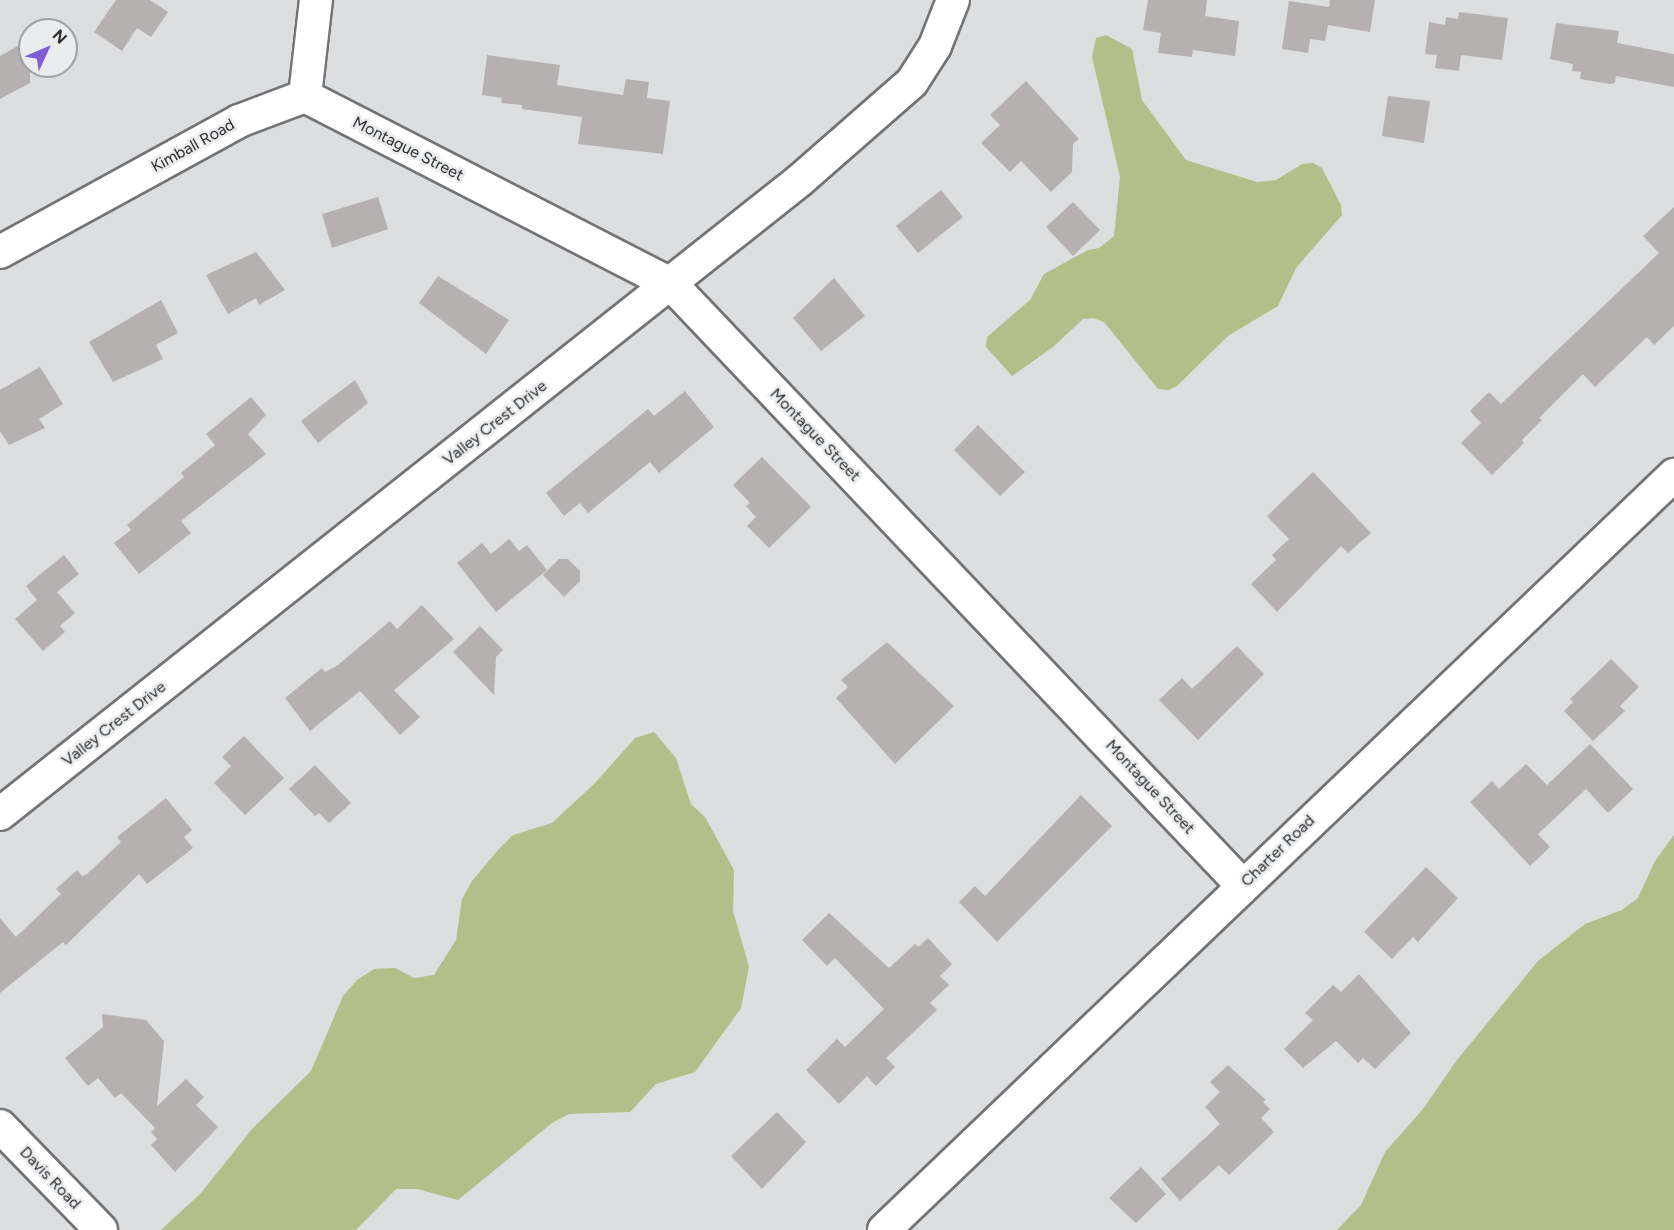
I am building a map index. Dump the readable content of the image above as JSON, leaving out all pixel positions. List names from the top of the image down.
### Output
{
  "streets": {
    "street": [
      "Kimball Road",
      "Montague Street",
      "Valley Crest Drive",
      "Charter Road",
      "Davis Road"
    ]
  },
  "crossings": [
    ["Kimball Road", "Montague Street"],
    ["Montague Street", "Valley Crest Drive"],
    ["Montague Street", "Charter Road"]
  ],
  "north": "top right"
}
